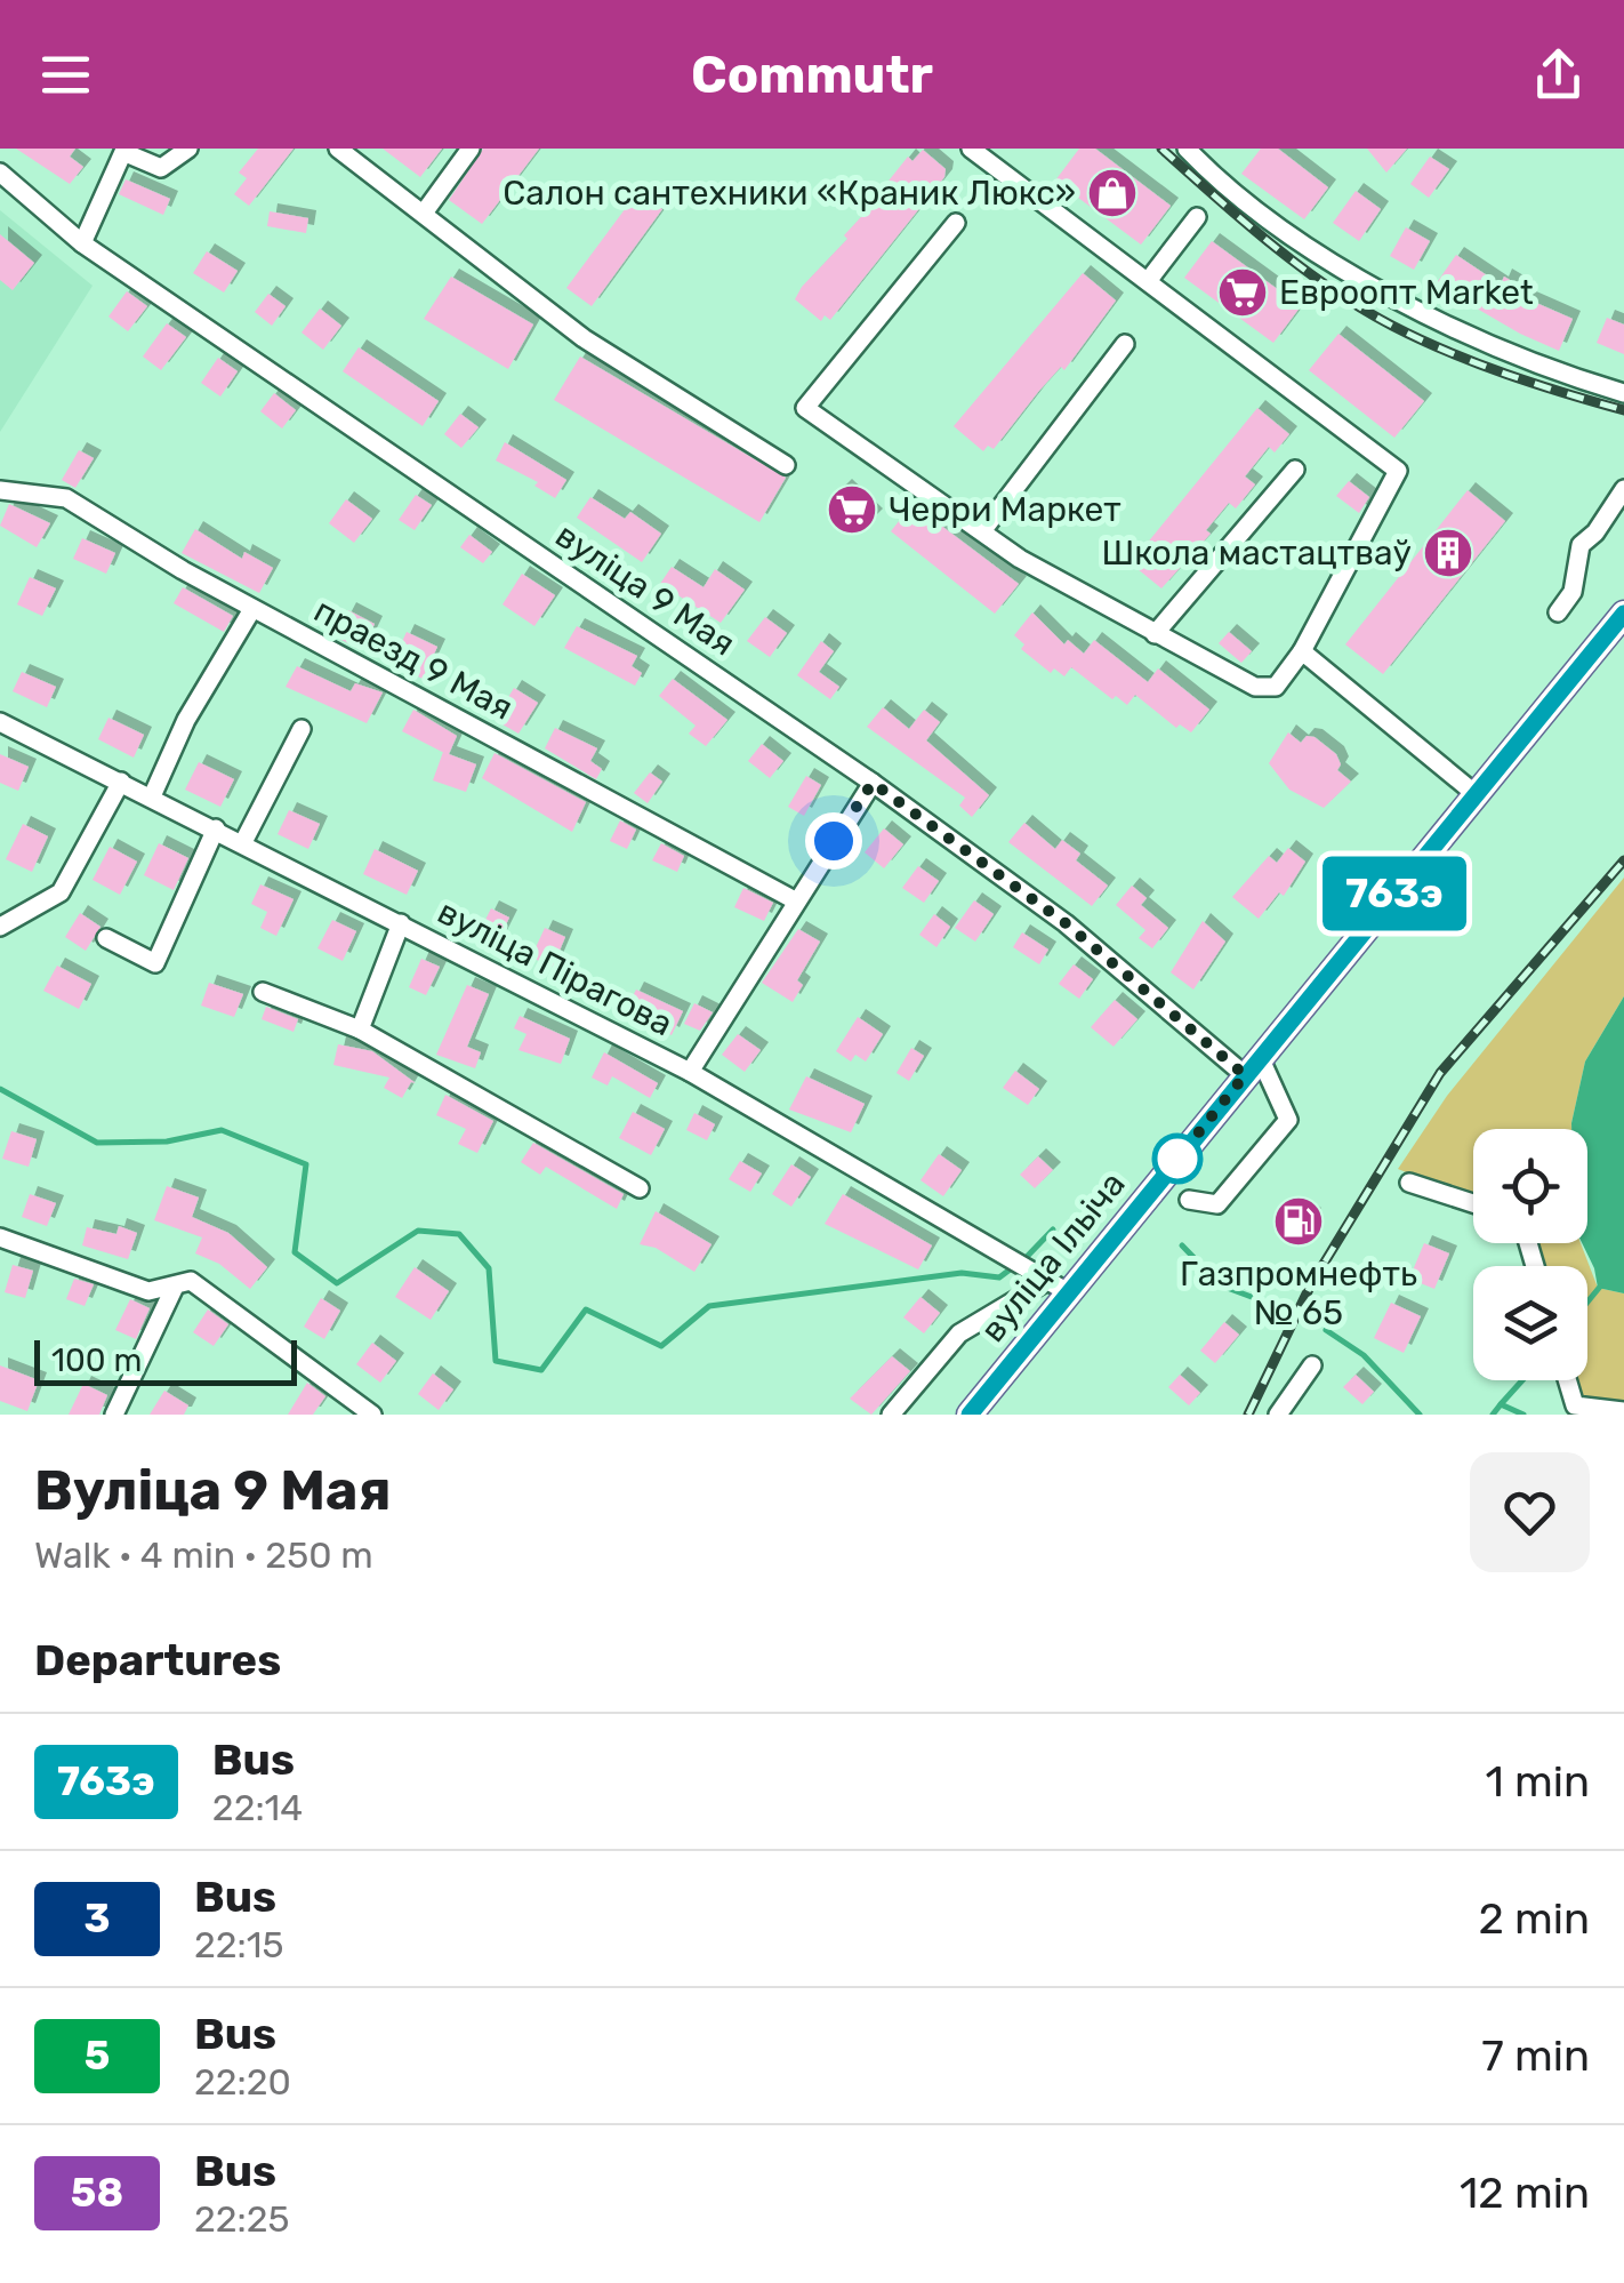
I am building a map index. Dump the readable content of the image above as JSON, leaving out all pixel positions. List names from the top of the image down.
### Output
{
  "streets": {
    "main road": ["вуліца Ільіча"],
    "street": ["вуліца 9 Мая", "праезд 9 Мая", "вуліца Пірагова"]
  },
  "crossings": [
    ["вуліца 9 Мая", "вуліца Ільіча"],
    ["вуліца Пірагова", "вуліца Ільіча"]
  ],
  "places": {
    "shop": ["Салон сантехники «Краник Люкс»"],
    "supermarket": ["Евроопт Market", "Черри Маркет"],
    "building": ["Школа мастацтваў"],
    "fuel station": ["Газпромнефть № 65"]
  },
  "lines": ["bus line 763э"],
  "scale_bar": "100 m",
  "page": {
    "header": "Commutr",
    "on_map": "763э",
    "scale": "100 m",
    "heading": [
      ["Вуліца 9 Мая", "Walk · 4 min · 250 m"],
      "Departures"
    ],
    "list": [
      {
        "mark": "763э",
        "name": "Bus",
        "note": "22:14",
        "value": "1 min"
      },
      {
        "mark": "3",
        "name": "Bus",
        "note": "22:15",
        "value": "2 min"
      },
      {
        "mark": "5",
        "name": "Bus",
        "note": "22:20",
        "value": "7 min"
      },
      {
        "mark": "58",
        "name": "Bus",
        "note": "22:25",
        "value": "12 min"
      }
    ]
  }
}
